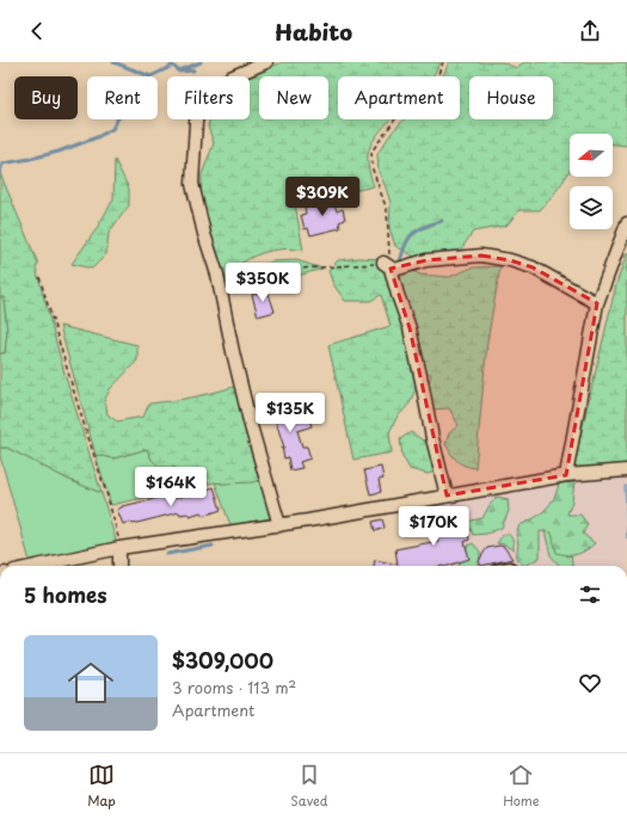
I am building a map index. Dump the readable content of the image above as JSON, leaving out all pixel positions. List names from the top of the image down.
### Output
{
  "north": "left",
  "page": {
    "header": "Habito",
    "chip": [
      "Buy",
      "Rent",
      "Filters",
      "New",
      "Apartment",
      "House"
    ],
    "price": [
      "$309K",
      "$350K",
      "$135K",
      "$164K",
      "$170K"
    ],
    "heading": "5 homes",
    "list": [
      {
        "name": "$309,000",
        "note": "3 rooms · 113 m² · Apartment"
      }
    ],
    "tabs": ["Map", "Saved", "Home"]
  }
}
